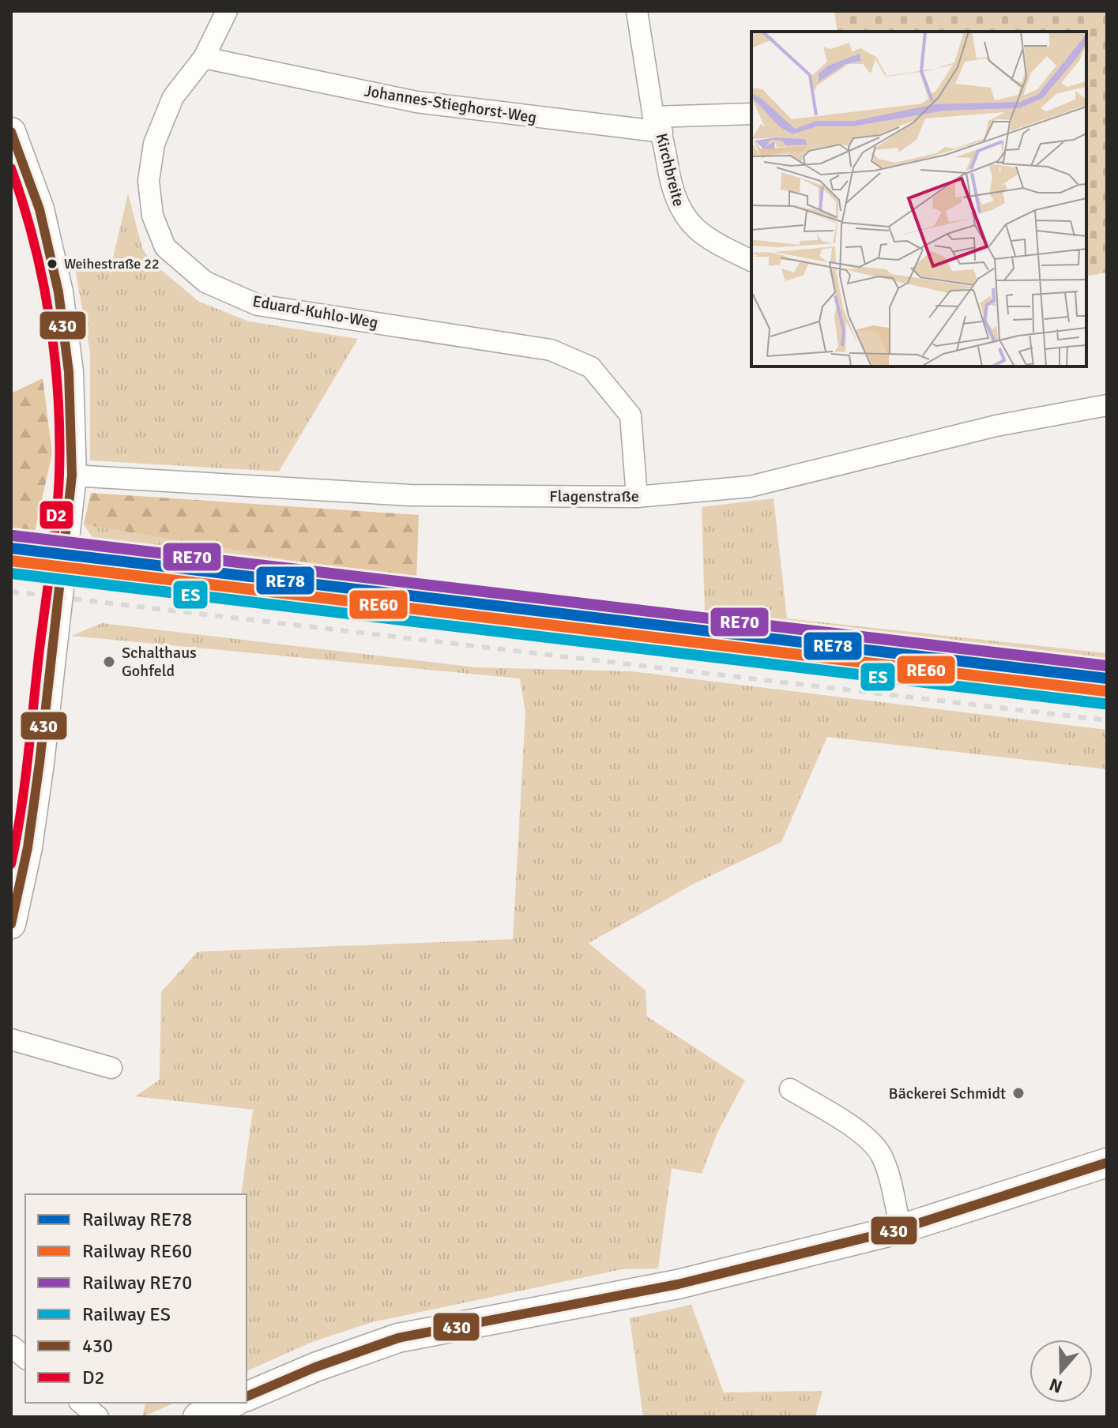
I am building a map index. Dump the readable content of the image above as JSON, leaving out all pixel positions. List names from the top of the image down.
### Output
{
  "streets": {
    "street": [
      "Johannes-Stieghorst-Weg",
      "Kirchbreite",
      "Eduard-Kuhlo-Weg",
      "Flagenstraße"
    ]
  },
  "crossings": [
    ["Johannes-Stieghorst-Weg", "Kirchbreite"],
    ["Johannes-Stieghorst-Weg", "Eduard-Kuhlo-Weg"],
    ["Eduard-Kuhlo-Weg", "Flagenstraße"]
  ],
  "places": ["Weihestraße 22", "Schalthaus Gohfeld", "Bäckerei Schmidt"],
  "lines": [
    "transit line 430",
    "transit line D2",
    "rail line RE70",
    "rail line RE78",
    "rail line RE60",
    "rail line ES"
  ],
  "legend": [
    "Railway RE78",
    "Railway RE60",
    "Railway RE70",
    "Railway ES",
    "430",
    "D2"
  ],
  "north": "bottom"
}
